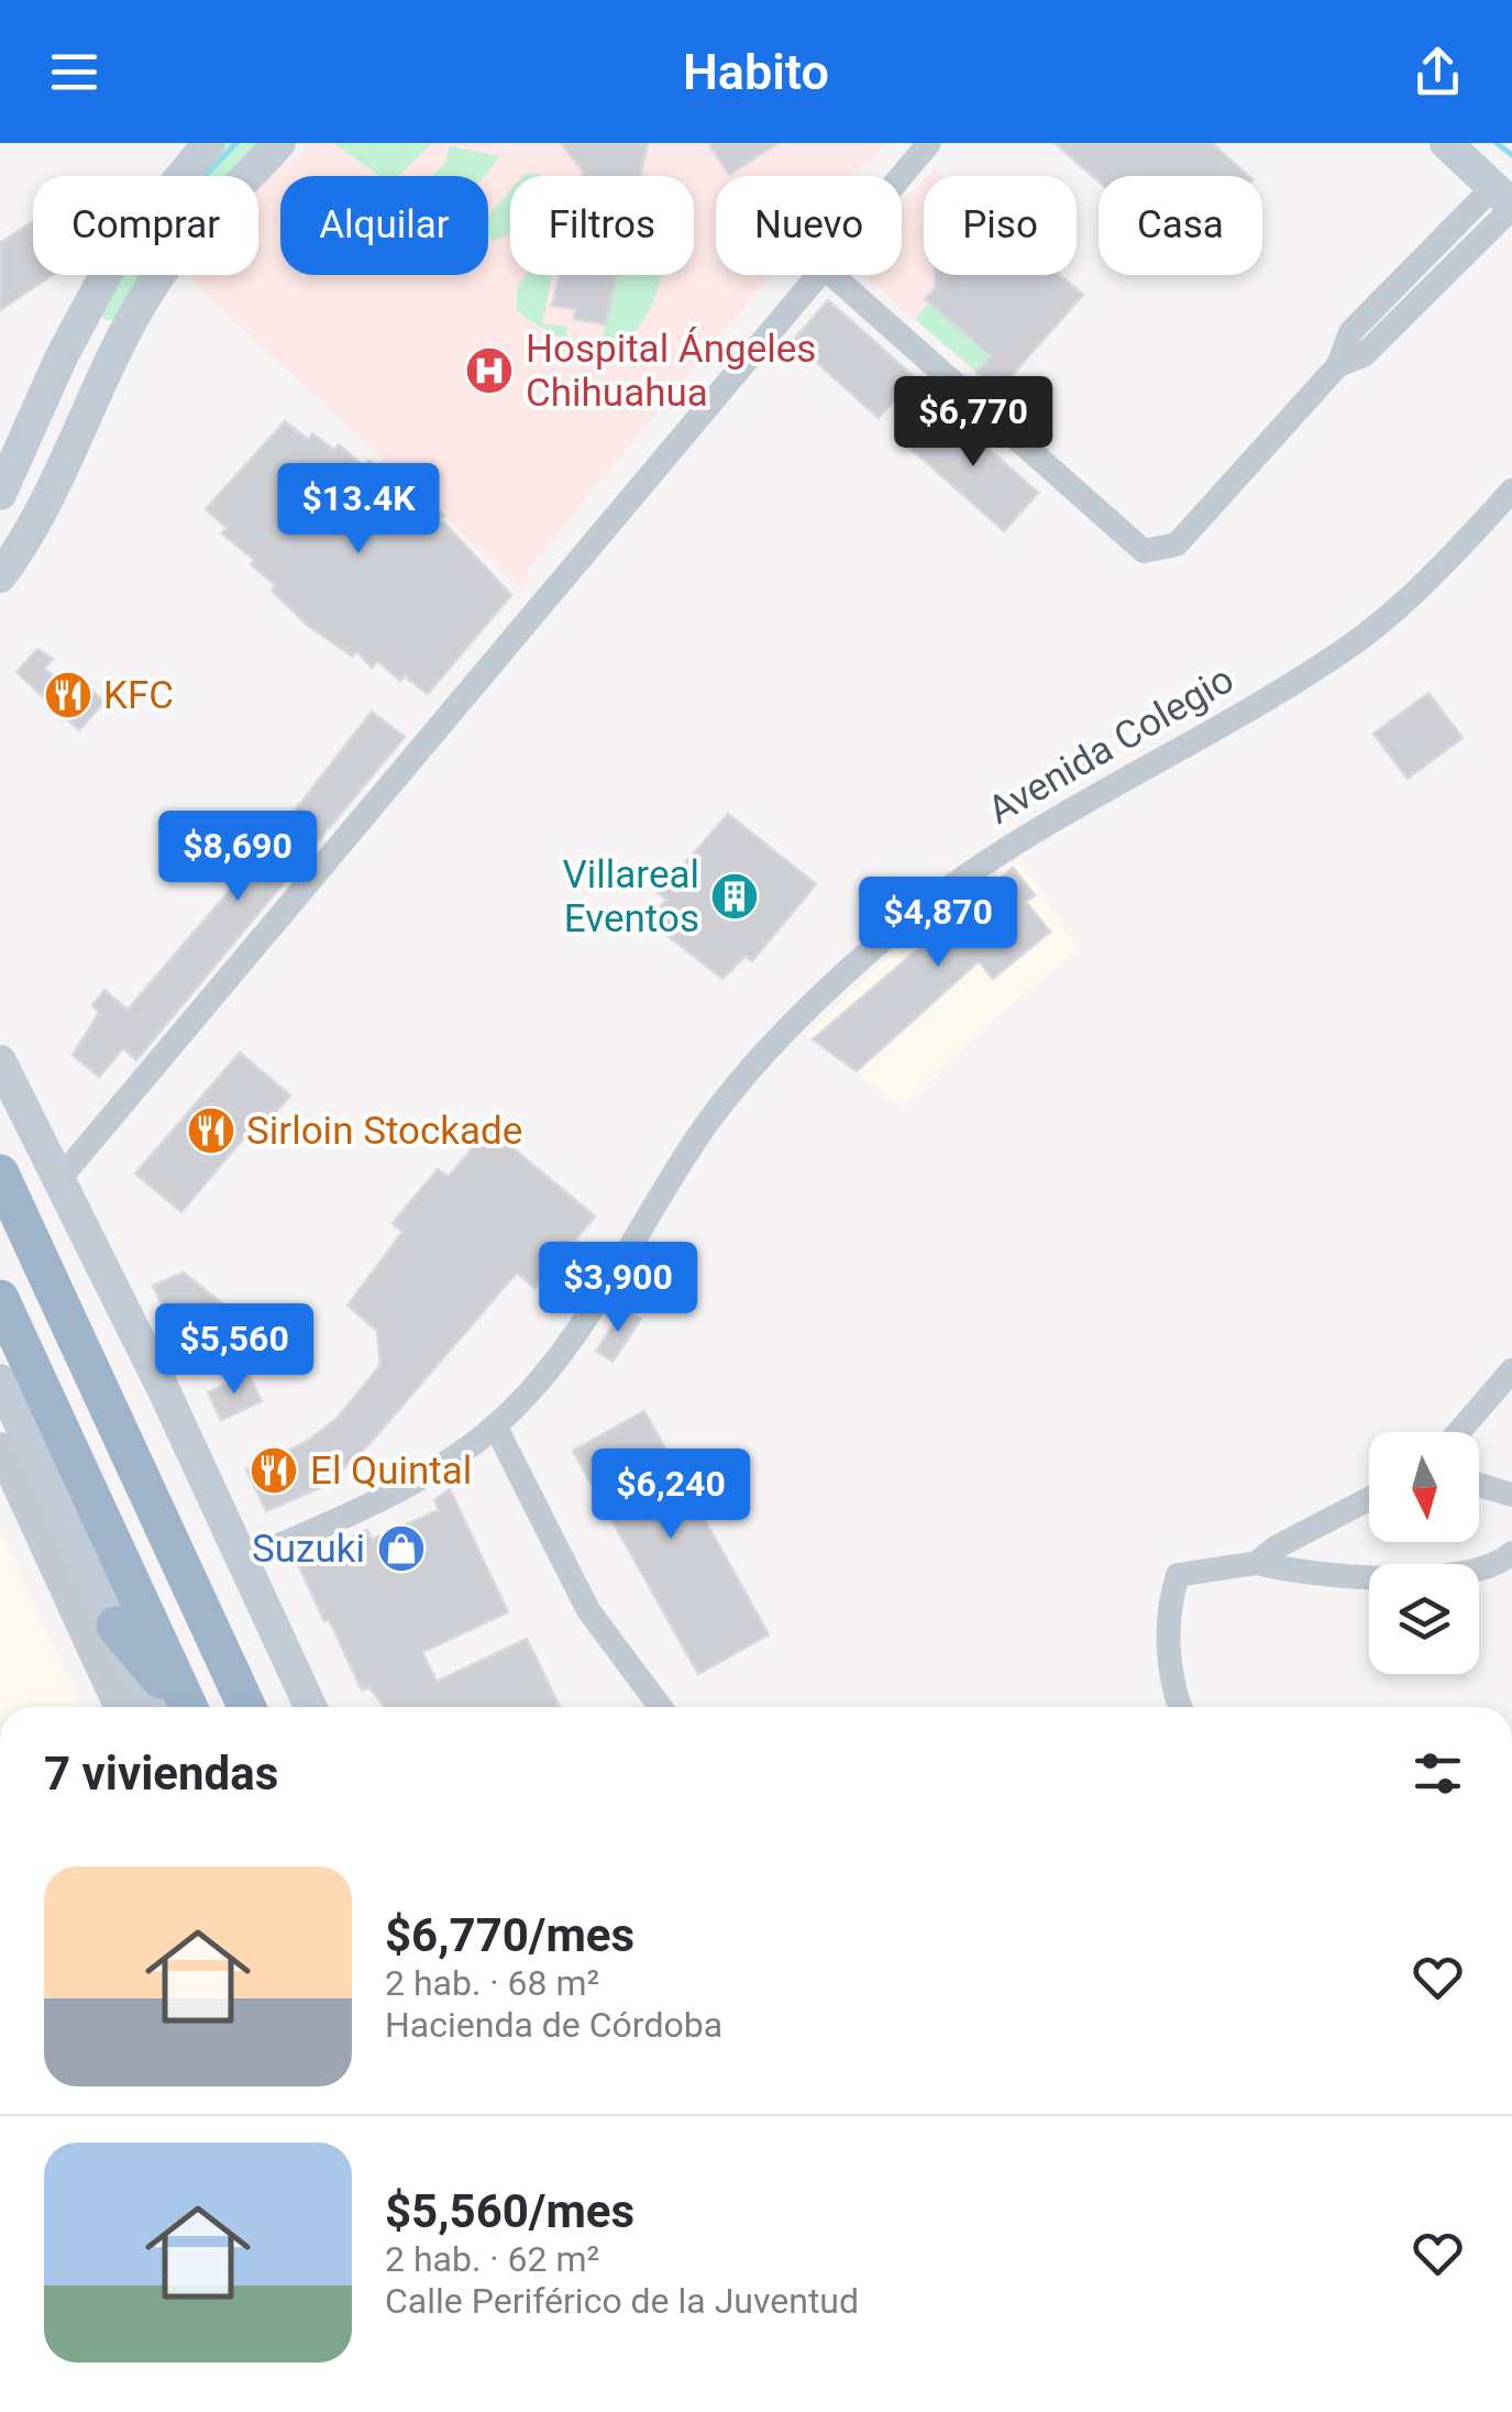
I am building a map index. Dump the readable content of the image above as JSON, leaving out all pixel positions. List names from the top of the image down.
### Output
{
  "streets": {
    "street": ["Avenida Colegio"]
  },
  "places": {
    "hospital": ["Hospital Ángeles Chihuahua"],
    "restaurant": ["KFC", "Sirloin Stockade", "El Quintal"],
    "building": ["Villareal Eventos"],
    "shop": ["Suzuki"]
  },
  "north": "bottom",
  "page": {
    "header": "Habito",
    "chip": [
      "Comprar",
      "Alquilar",
      "Filtros",
      "Nuevo",
      "Piso",
      "Casa"
    ],
    "price": [
      "$6,770",
      "$13.4K",
      "$8,690",
      "$4,870",
      "$3,900",
      "$5,560",
      "$6,240"
    ],
    "heading": "7 viviendas",
    "list": [
      {
        "name": "$6,770/mes",
        "note": "2 hab. · 68 m² · Hacienda de Córdoba"
      },
      {
        "name": "$5,560/mes",
        "note": "2 hab. · 62 m² · Calle Periférico de la Juventud"
      }
    ]
  }
}
